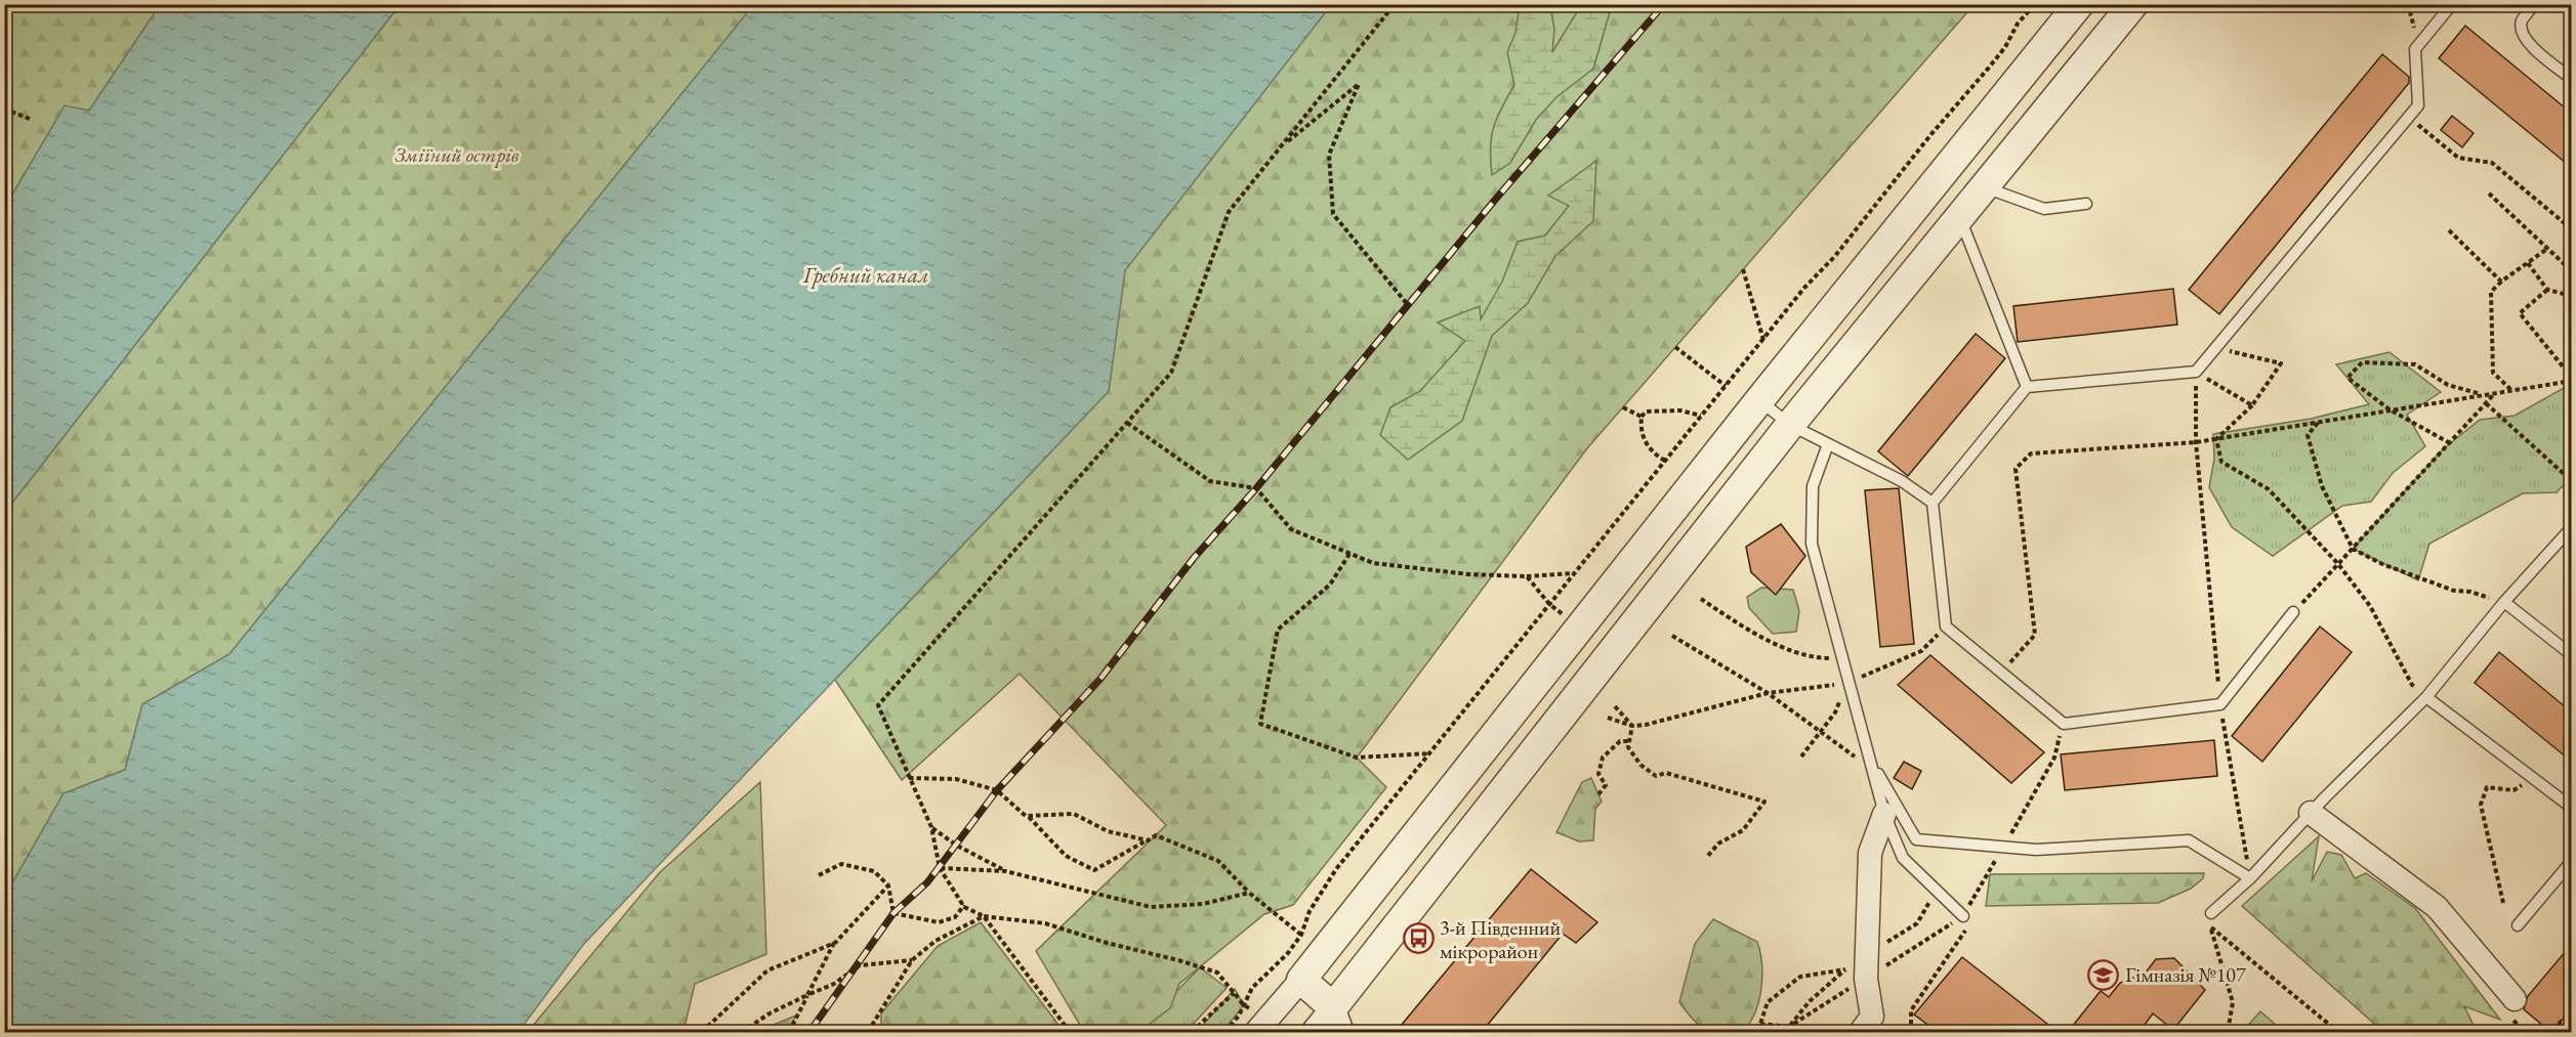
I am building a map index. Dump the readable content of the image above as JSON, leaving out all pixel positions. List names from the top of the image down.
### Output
{
  "water": ["Гребний канал"],
  "parks": ["Зміїний острів"],
  "places": {
    "bus stop": ["3-й Південний мікрорайон"],
    "school or university": ["Гімназія №107"]
  }
}
